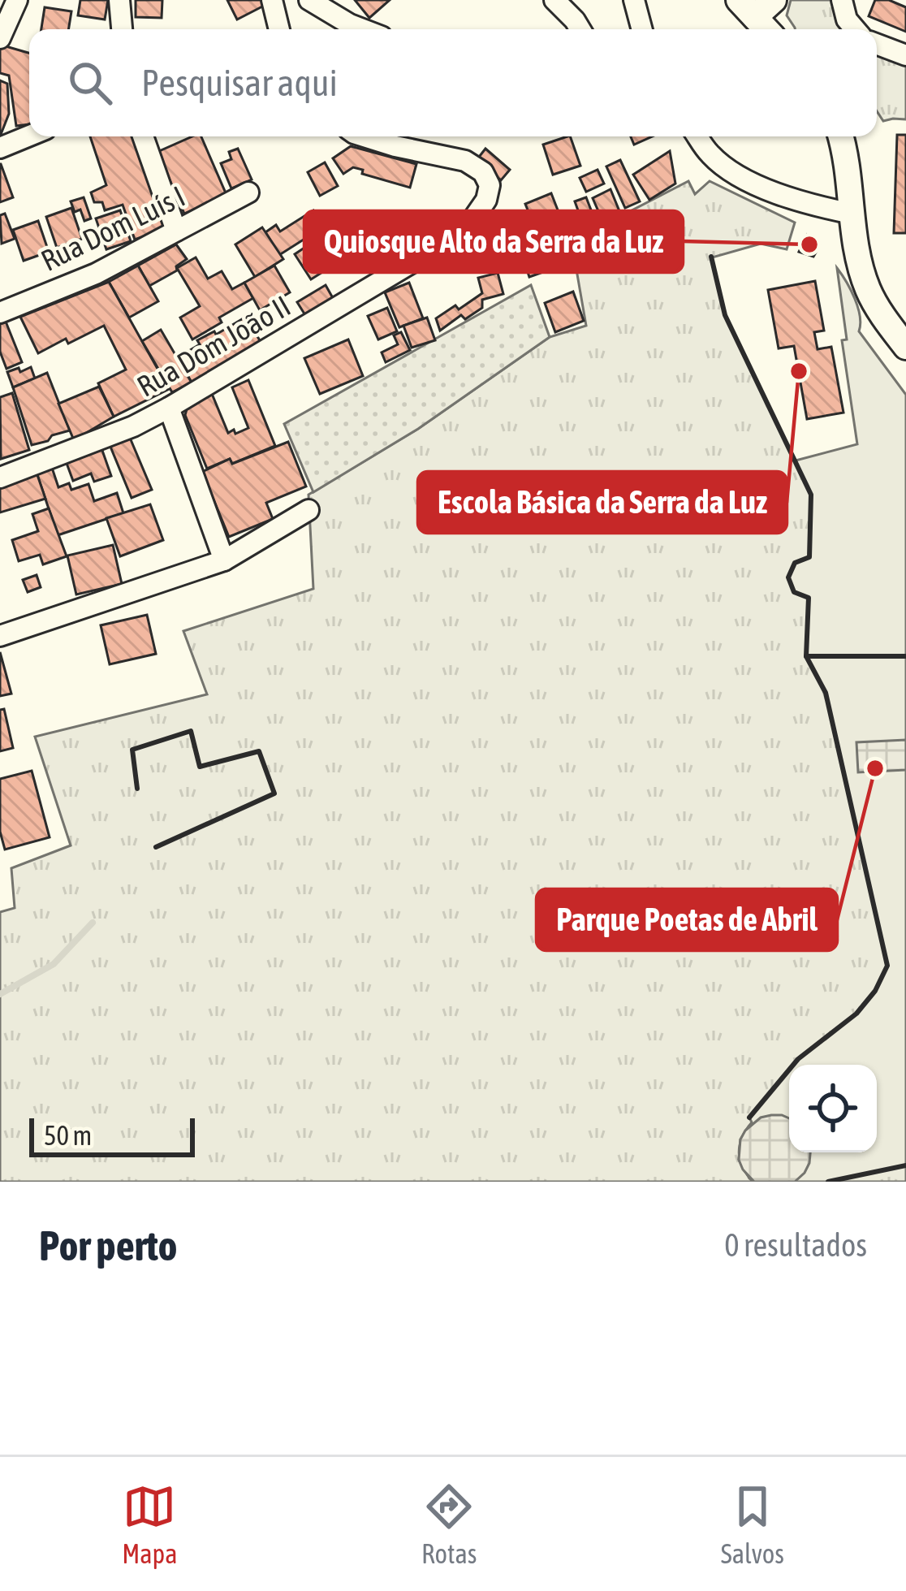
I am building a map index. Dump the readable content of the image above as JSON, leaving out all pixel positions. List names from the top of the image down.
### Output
{
  "streets": {
    "street": ["Rua Dom Luís I", "Rua Dom João II"]
  },
  "places": ["Quiosque Alto da Serra da Luz", "Escola Básica da Serra da Luz", "Parque Poetas de Abril"],
  "scale_bar": "50 m",
  "page": {
    "search": "Pesquisar aqui",
    "scale": "50 m",
    "heading": ["Por perto", "0 resultados"],
    "nav": ["Mapa", "Rotas", "Salvos"]
  }
}
